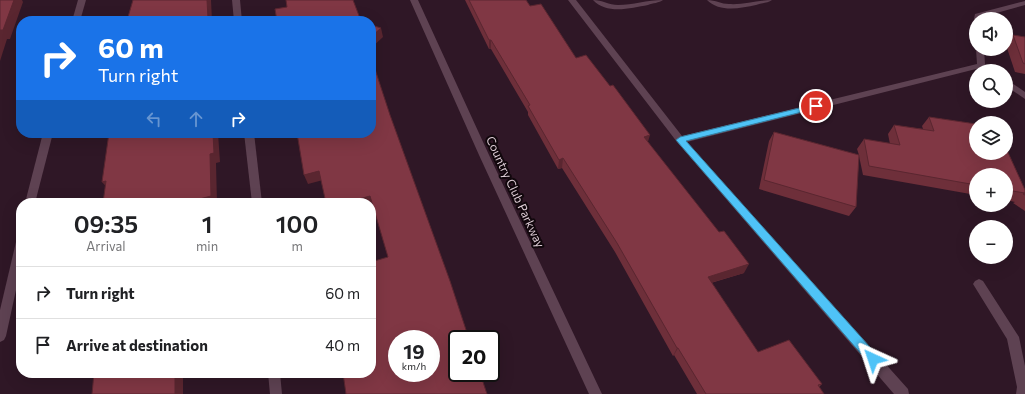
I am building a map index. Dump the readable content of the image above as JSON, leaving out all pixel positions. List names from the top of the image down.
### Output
{
  "streets": {
    "street": ["Country Club Parkway"]
  },
  "page": {
    "map_buttons": ["+", "−"],
    "turn": ["60 m", "Turn right"],
    "eta": [
      "09:35",
      "Arrival",
      "1",
      "min",
      "100",
      "m"
    ],
    "list": [
      {
        "name": "Turn right",
        "value": "60 m"
      },
      {
        "name": "Arrive at destination",
        "value": "40 m"
      }
    ],
    "speed": "19 km/h",
    "limit": "20"
  }
}
